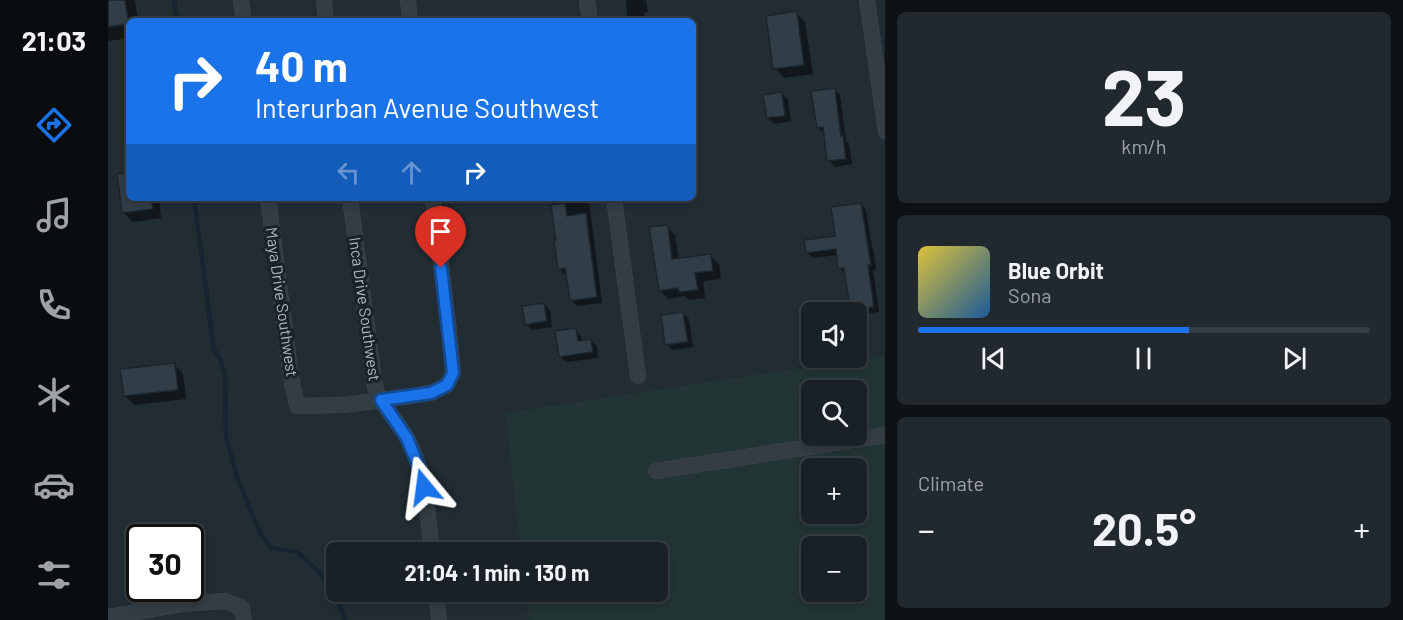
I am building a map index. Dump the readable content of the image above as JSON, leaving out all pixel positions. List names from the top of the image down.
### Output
{
  "streets": {
    "street": ["Maya Drive Southwest", "Inca Drive Southwest"]
  },
  "crossings": [
    ["Maya Drive Southwest", "Inca Drive Southwest"]
  ],
  "page": {
    "tabs": "21:03",
    "tile": [
      ["23", "km/h"],
      "Climate"
    ],
    "turn": ["40 m", "Interurban Avenue Southwest"],
    "song": ["Blue Orbit", "Sona"],
    "map_buttons": ["+", "−"],
    "heat": ["−", "20.5°", "+"],
    "limit": "30",
    "trip": "21:04 · 1 min · 130 m"
  }
}
